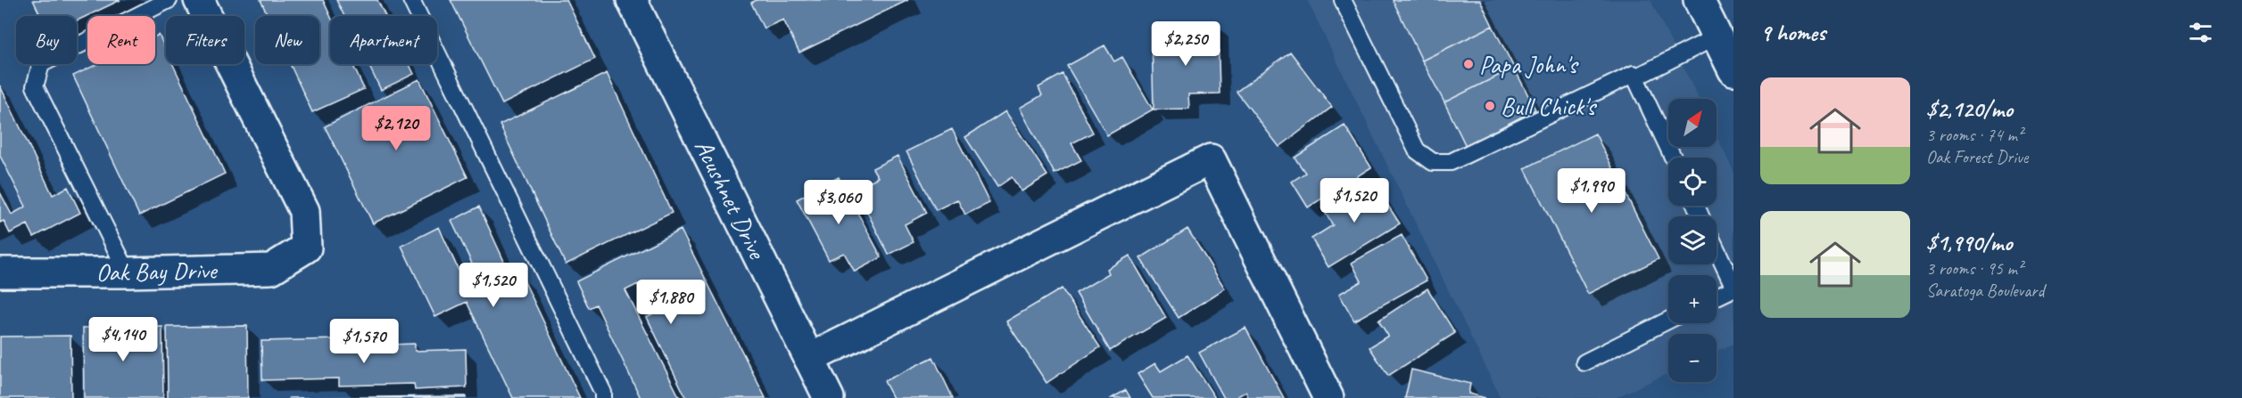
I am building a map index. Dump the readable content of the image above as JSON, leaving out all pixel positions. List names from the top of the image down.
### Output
{
  "streets": {
    "street": ["Acushnet Drive", "Oak Bay Drive"]
  },
  "places": ["Papa John's", "Bull Chick's"],
  "north": "top right",
  "page": {
    "heading": "9 homes",
    "chip": [
      "Buy",
      "Rent",
      "Filters",
      "New",
      "Apartment"
    ],
    "price": [
      "$2,250",
      "$2,120",
      "$1,990",
      "$1,520",
      "$3,060",
      "$1,520",
      "$1,880",
      "$4,140",
      "$1,570"
    ],
    "list": [
      {
        "name": "$2,120/mo",
        "note": "3 rooms · 74 m² · Oak Forest Drive"
      },
      {
        "name": "$1,990/mo",
        "note": "3 rooms · 95 m² · Saratoga Boulevard"
      }
    ],
    "map_buttons": ["+", "−"]
  }
}
